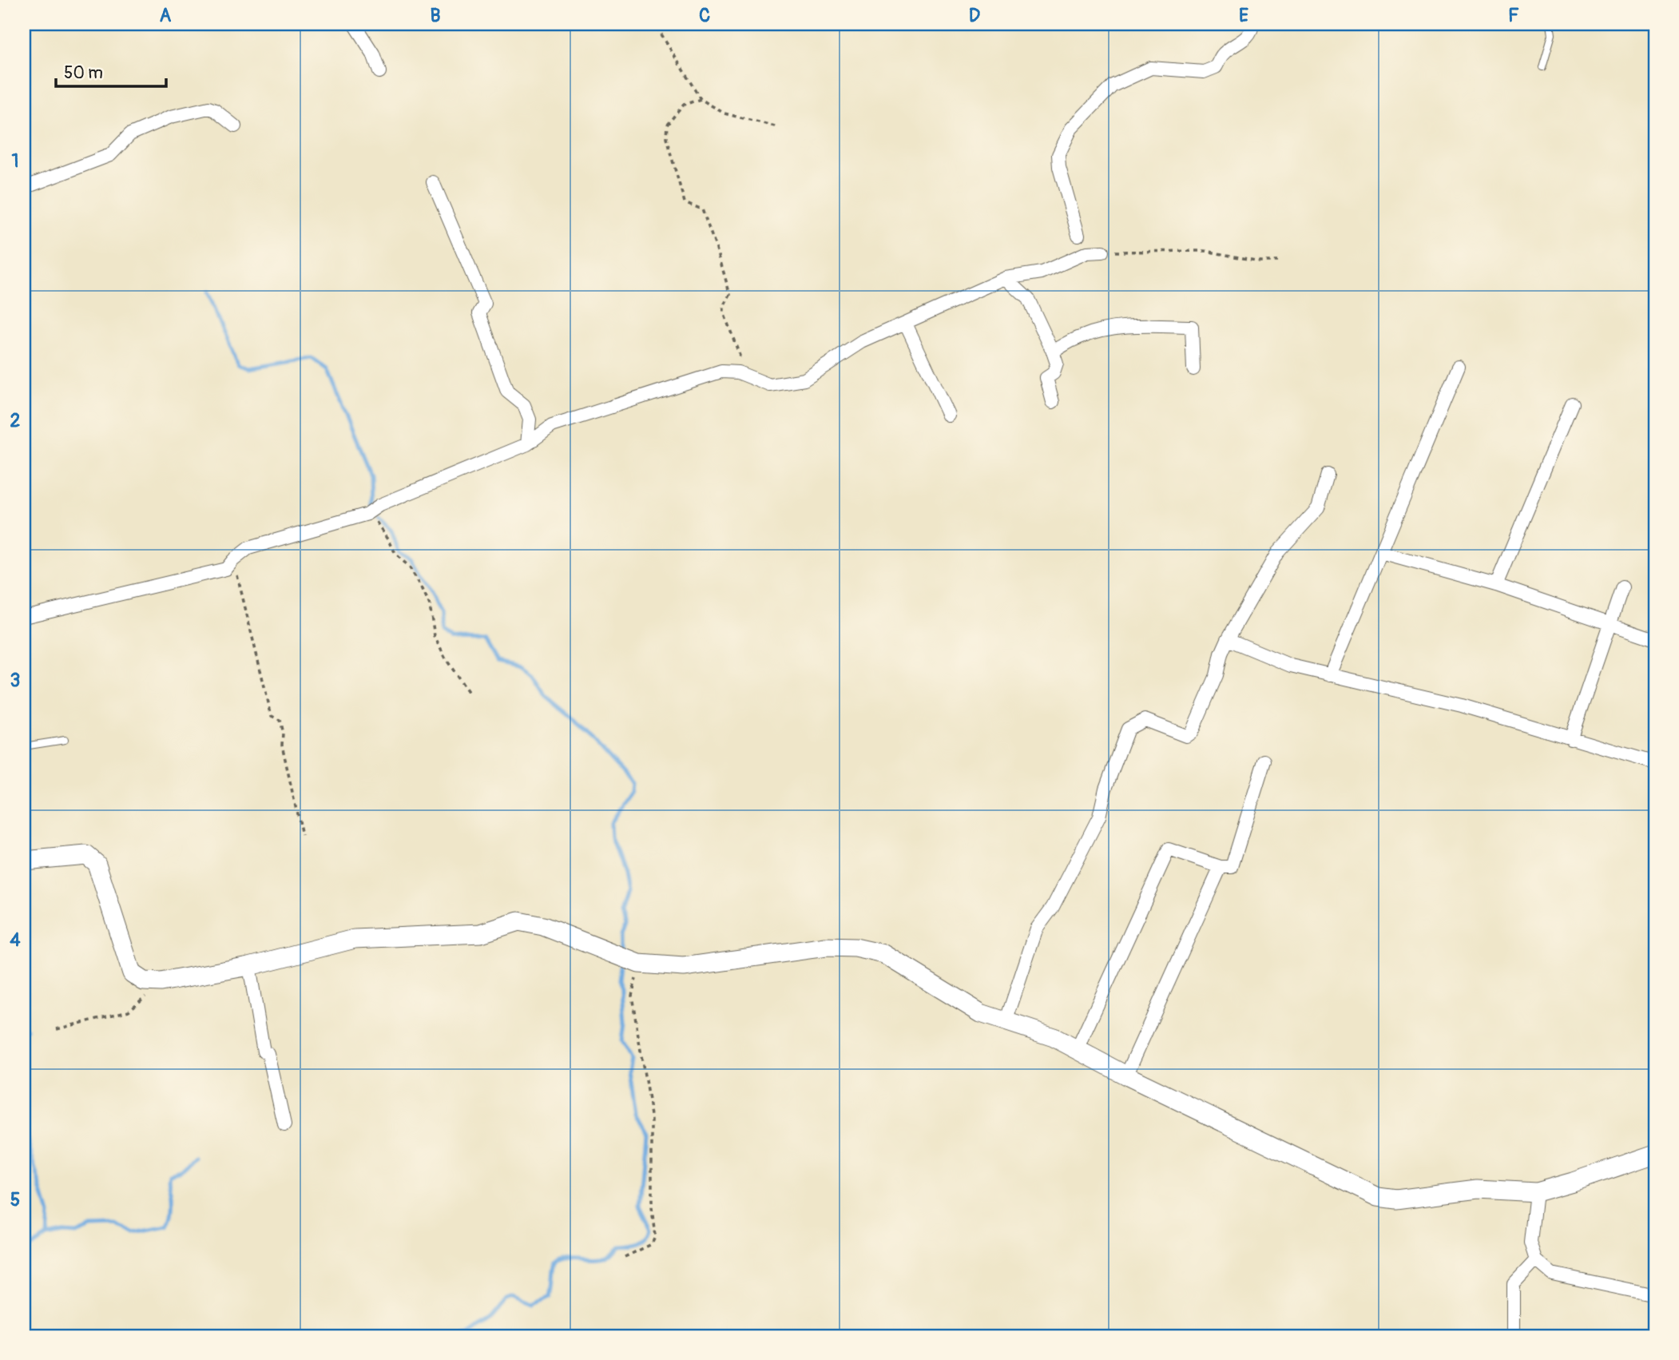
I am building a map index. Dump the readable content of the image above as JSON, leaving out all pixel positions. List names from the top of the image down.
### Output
{
  "scale_bar": "50 m",
  "grid": {
    "columns": [
      "A",
      "B",
      "C",
      "D",
      "E",
      "F"
    ],
    "rows": [
      "1",
      "2",
      "3",
      "4",
      "5"
    ]
  }
}
